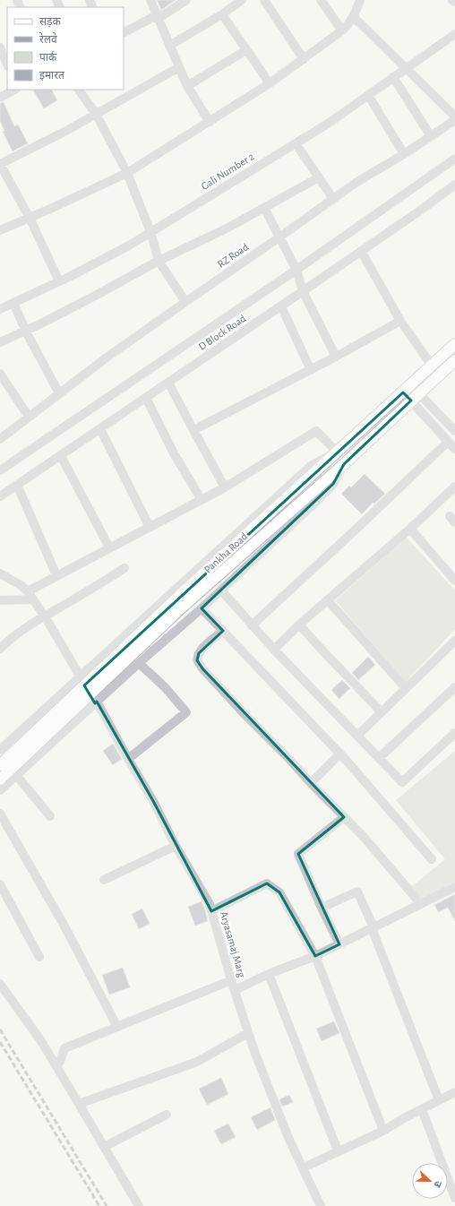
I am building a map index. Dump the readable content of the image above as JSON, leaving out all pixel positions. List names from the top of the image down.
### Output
{
  "streets": {
    "main road": ["Pankha Road"],
    "street": [
      "Gali Number 2",
      "RZ Road",
      "D Block Road",
      "Aryasamaj Marg"
    ]
  },
  "legend": [
    "सड़क",
    "रेलवे",
    "पार्क",
    "इमारत"
  ],
  "north": "right"
}
